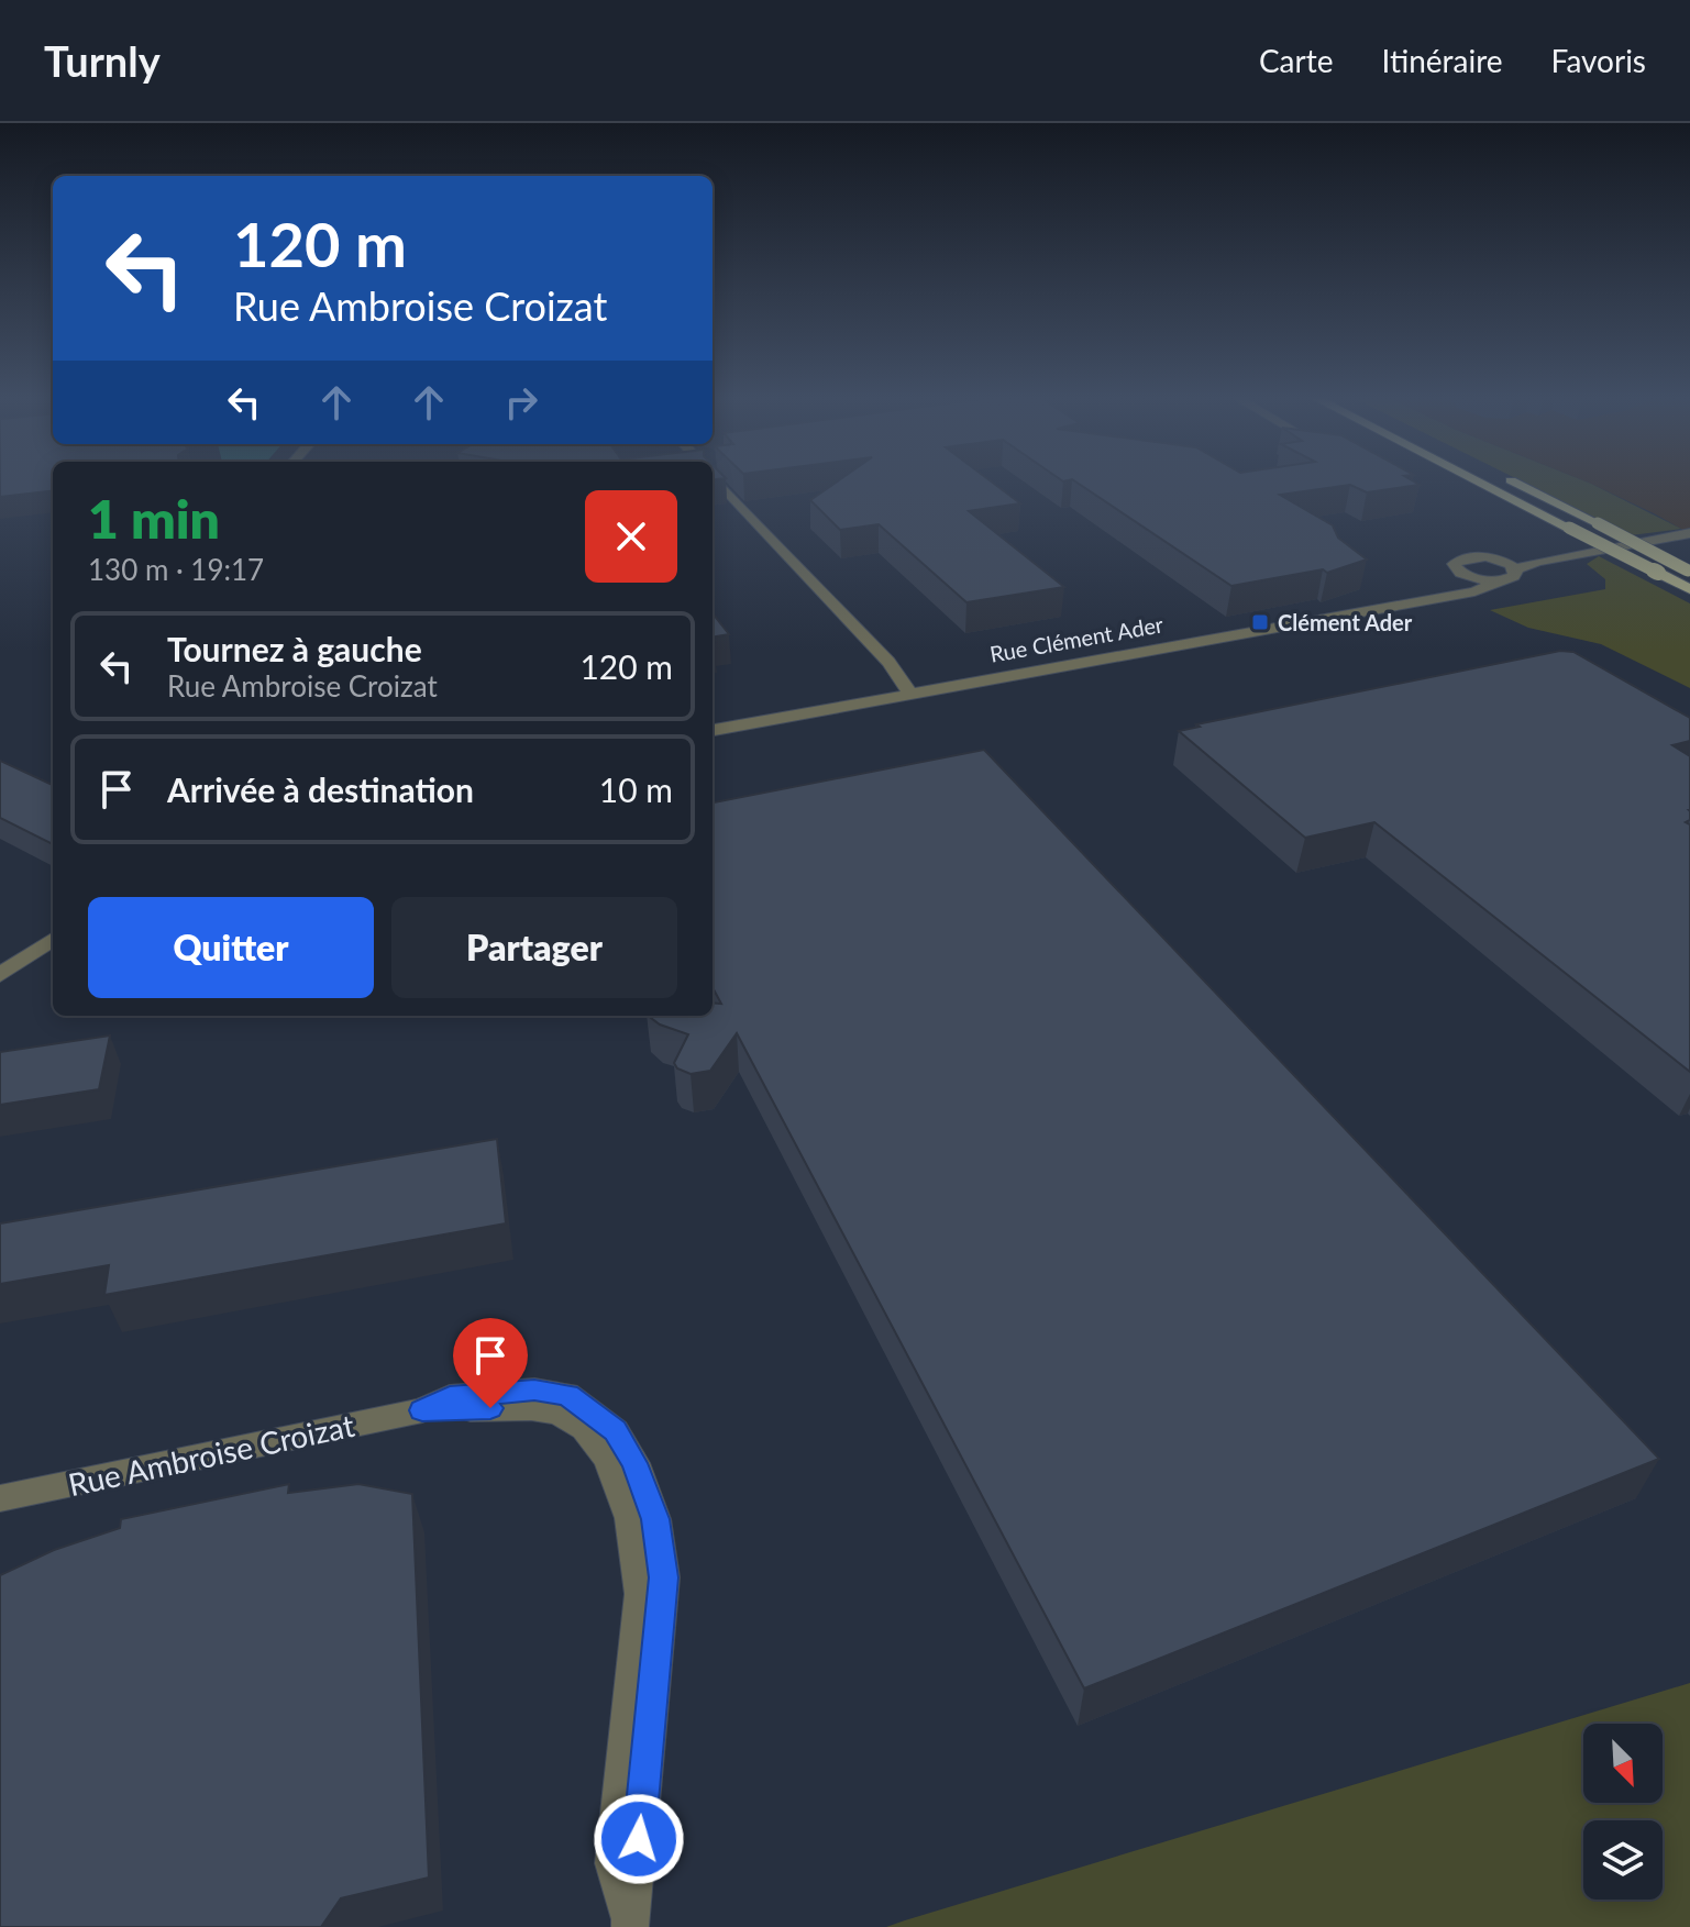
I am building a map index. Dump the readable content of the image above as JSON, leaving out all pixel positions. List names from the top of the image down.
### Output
{
  "streets": {
    "street": ["Rue Clément Ader", "Rue Ambroise Croizat"]
  },
  "places": {
    "transit": ["Clément Ader"]
  },
  "north": "bottom right",
  "page": {
    "header": "Turnly",
    "nav": ["Carte", "Itinéraire", "Favoris"],
    "turn": ["120 m", "Rue Ambroise Croizat"],
    "heading": ["1 min", "130 m · 19:17"],
    "list": [
      {
        "name": "Tournez à gauche",
        "note": "Rue Ambroise Croizat",
        "value": "120 m"
      },
      {
        "name": "Arrivée à destination",
        "value": "10 m"
      }
    ],
    "buttons": ["Quitter", "Partager"]
  }
}
